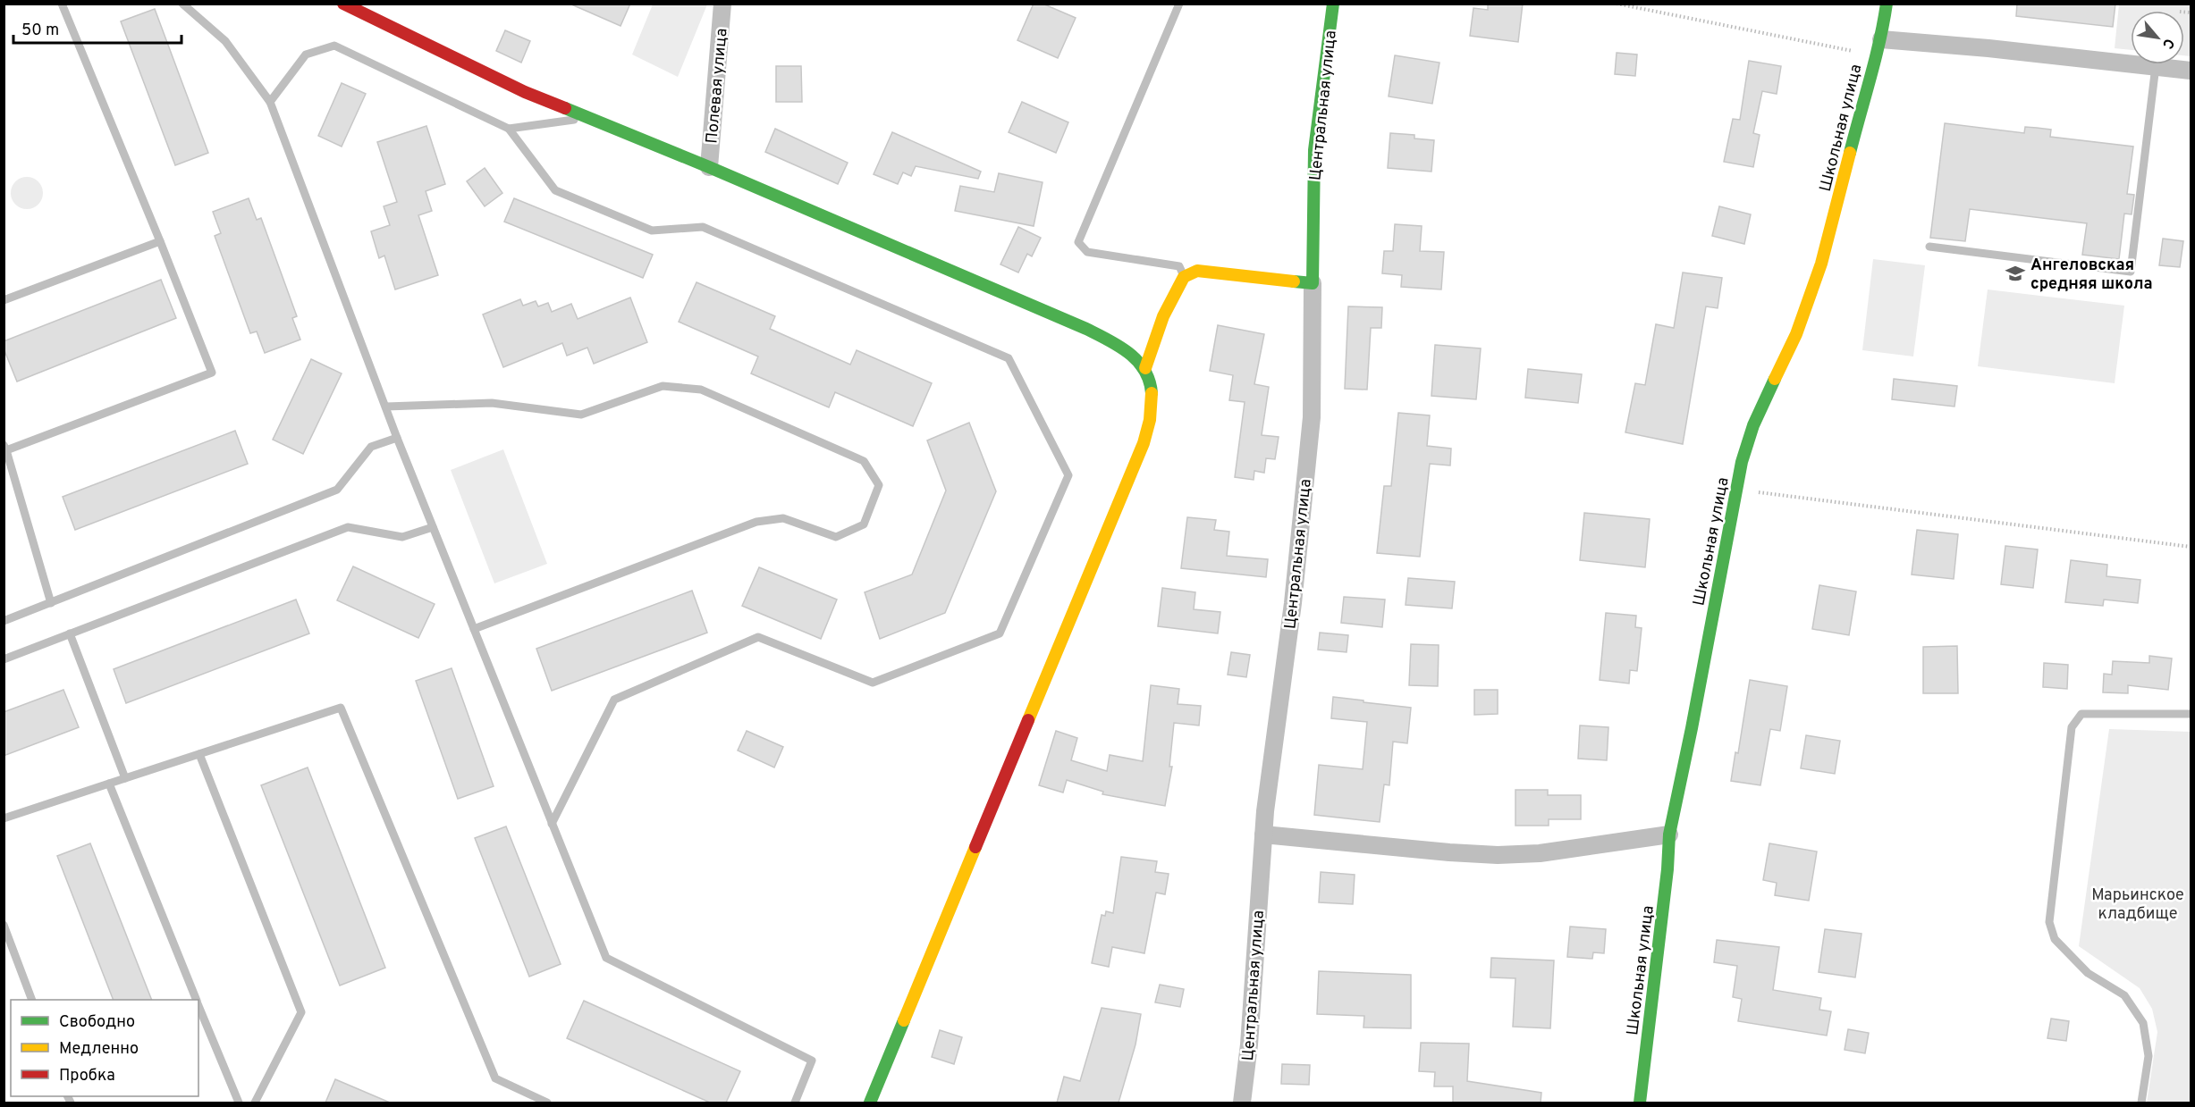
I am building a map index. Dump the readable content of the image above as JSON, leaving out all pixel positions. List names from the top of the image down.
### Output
{
  "streets": {
    "street": ["Полевая улица", "Центральная улица", "Школьная улица"]
  },
  "parks": ["Марьинское кладбище"],
  "places": {
    "school or university": ["Ангеловская средняя школа"]
  },
  "legend": ["Свободно", "Медленно", "Пробка"],
  "scale_bar": "50 m",
  "north": "bottom right"
}
